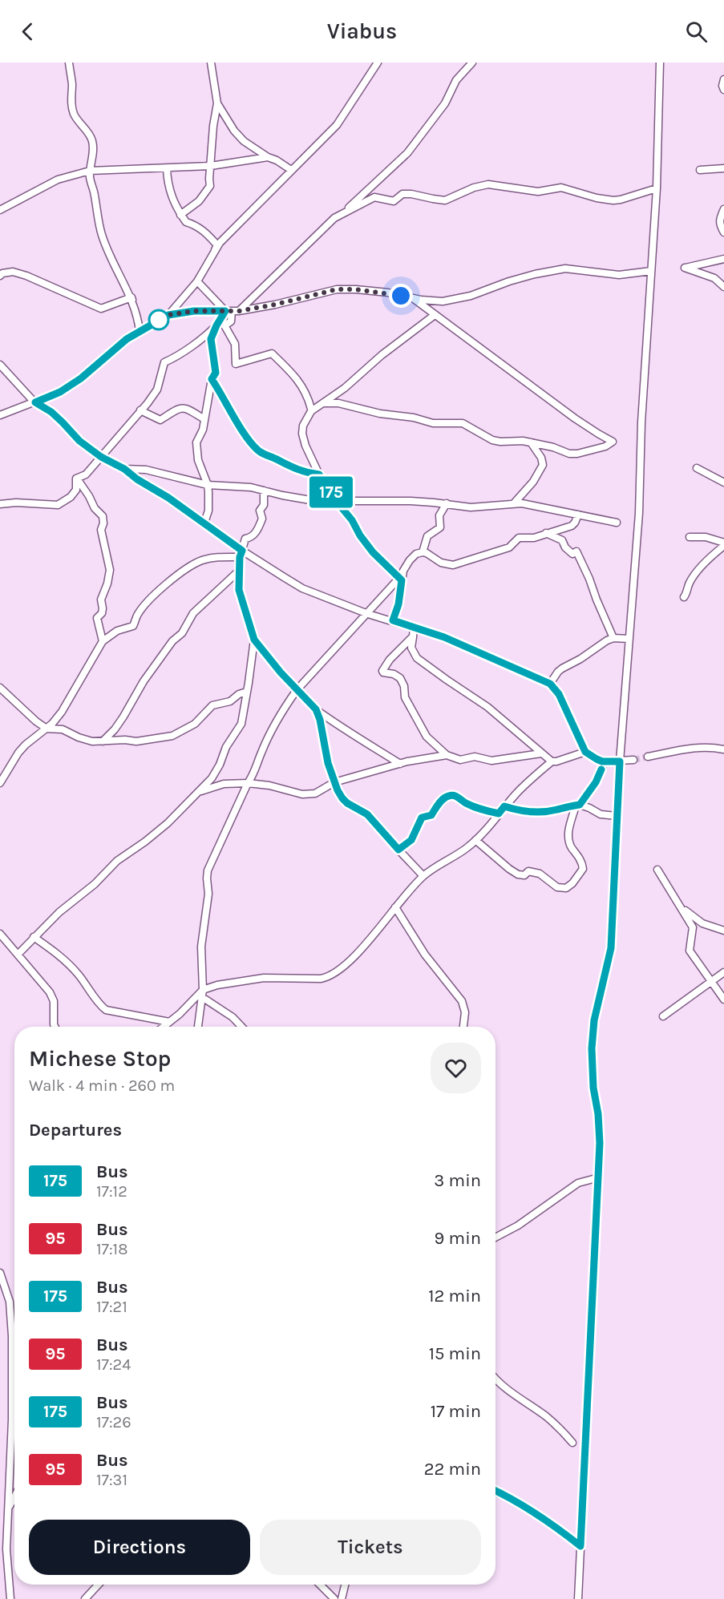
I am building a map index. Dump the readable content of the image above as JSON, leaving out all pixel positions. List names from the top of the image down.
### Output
{
  "lines": ["bus line 175"],
  "page": {
    "header": "Viabus",
    "on_map": "175",
    "heading": [
      ["Michese Stop", "Walk · 4 min · 260 m"],
      "Departures"
    ],
    "list": [
      {
        "mark": "175",
        "name": "Bus",
        "note": "17:12",
        "value": "3 min"
      },
      {
        "mark": "95",
        "name": "Bus",
        "note": "17:18",
        "value": "9 min"
      },
      {
        "mark": "175",
        "name": "Bus",
        "note": "17:21",
        "value": "12 min"
      },
      {
        "mark": "95",
        "name": "Bus",
        "note": "17:24",
        "value": "15 min"
      },
      {
        "mark": "175",
        "name": "Bus",
        "note": "17:26",
        "value": "17 min"
      },
      {
        "mark": "95",
        "name": "Bus",
        "note": "17:31",
        "value": "22 min"
      }
    ],
    "buttons": ["Directions", "Tickets"]
  }
}
